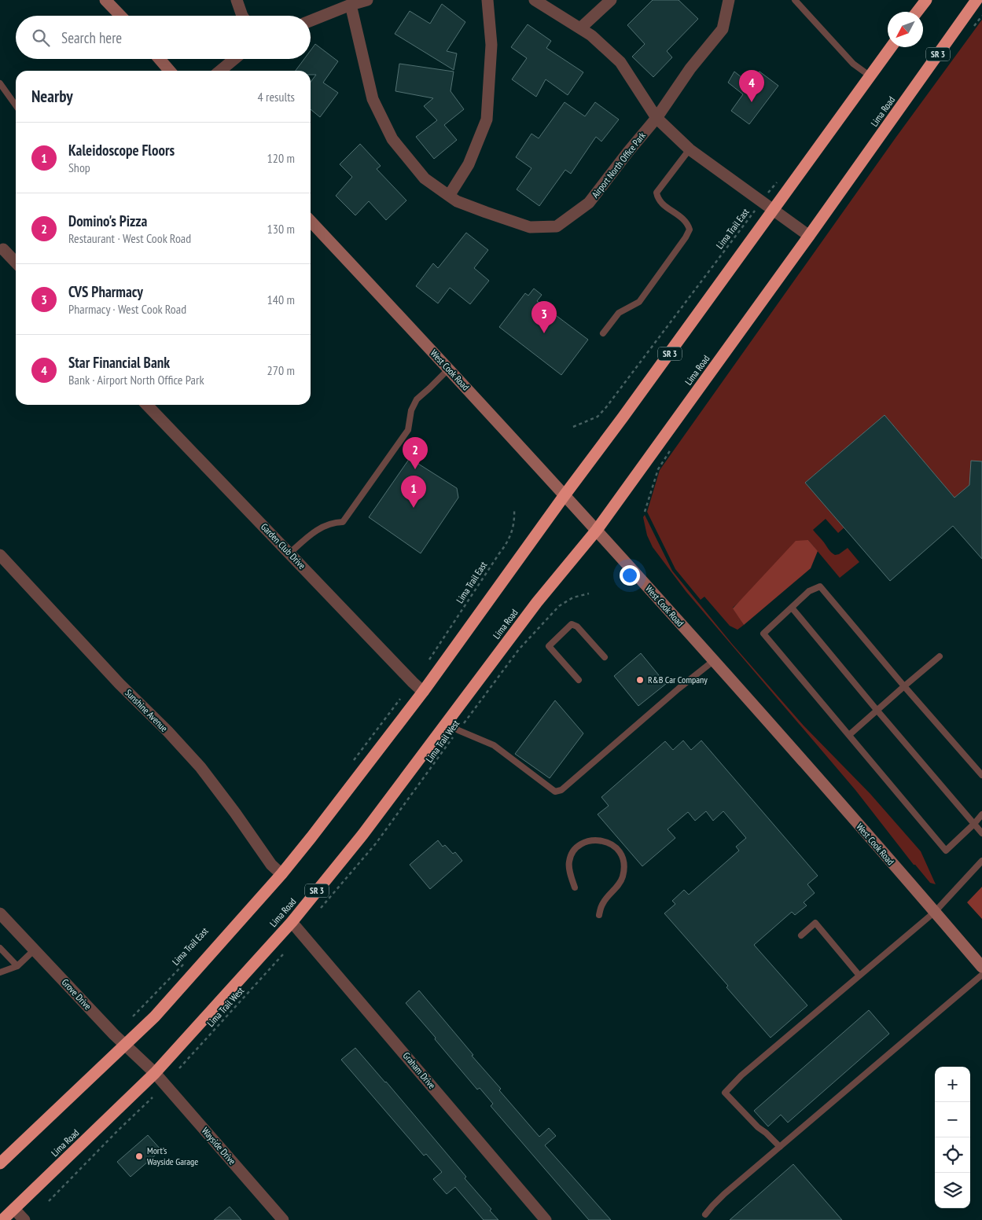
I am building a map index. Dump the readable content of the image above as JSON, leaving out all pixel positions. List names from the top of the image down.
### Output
{
  "streets": {
    "highway": ["SR 3", "Lima Road"],
    "main road": ["West Cook Road"],
    "street": [
      "Airport North Office Park",
      "Garden Club Drive",
      "Sunshine Avenue",
      "Grove Drive",
      "Graham Drive",
      "Wayside Drive"
    ],
    "path": ["Lima Trail East", "Lima Trail West"]
  },
  "crossings": [
    ["SR 3", "West Cook Road"],
    ["SR 3", "Garden Club Drive"],
    ["SR 3", "Sunshine Avenue"],
    ["SR 3", "Grove Drive"],
    ["Lima Road", "West Cook Road"],
    ["Lima Road", "Grove Drive"],
    ["Lima Road", "Graham Drive"],
    ["Lima Road", "Wayside Drive"],
    ["Grove Drive", "Wayside Drive"]
  ],
  "places": ["R&B Car Company", "Mort's Wayside Garage"],
  "north": "bottom left",
  "page": {
    "search": "Search here",
    "pins": [
      "4",
      "3",
      "2",
      "1"
    ],
    "heading": ["Nearby", "4 results"],
    "list": [
      {
        "mark": "1",
        "name": "Kaleidoscope Floors",
        "note": "Shop",
        "value": "120 m"
      },
      {
        "mark": "2",
        "name": "Domino's Pizza",
        "note": "Restaurant · West Cook Road",
        "value": "130 m"
      },
      {
        "mark": "3",
        "name": "CVS Pharmacy",
        "note": "Pharmacy · West Cook Road",
        "value": "140 m"
      },
      {
        "mark": "4",
        "name": "Star Financial Bank",
        "note": "Bank · Airport North Office Park",
        "value": "270 m"
      }
    ],
    "map_buttons": ["+", "−"]
  }
}
